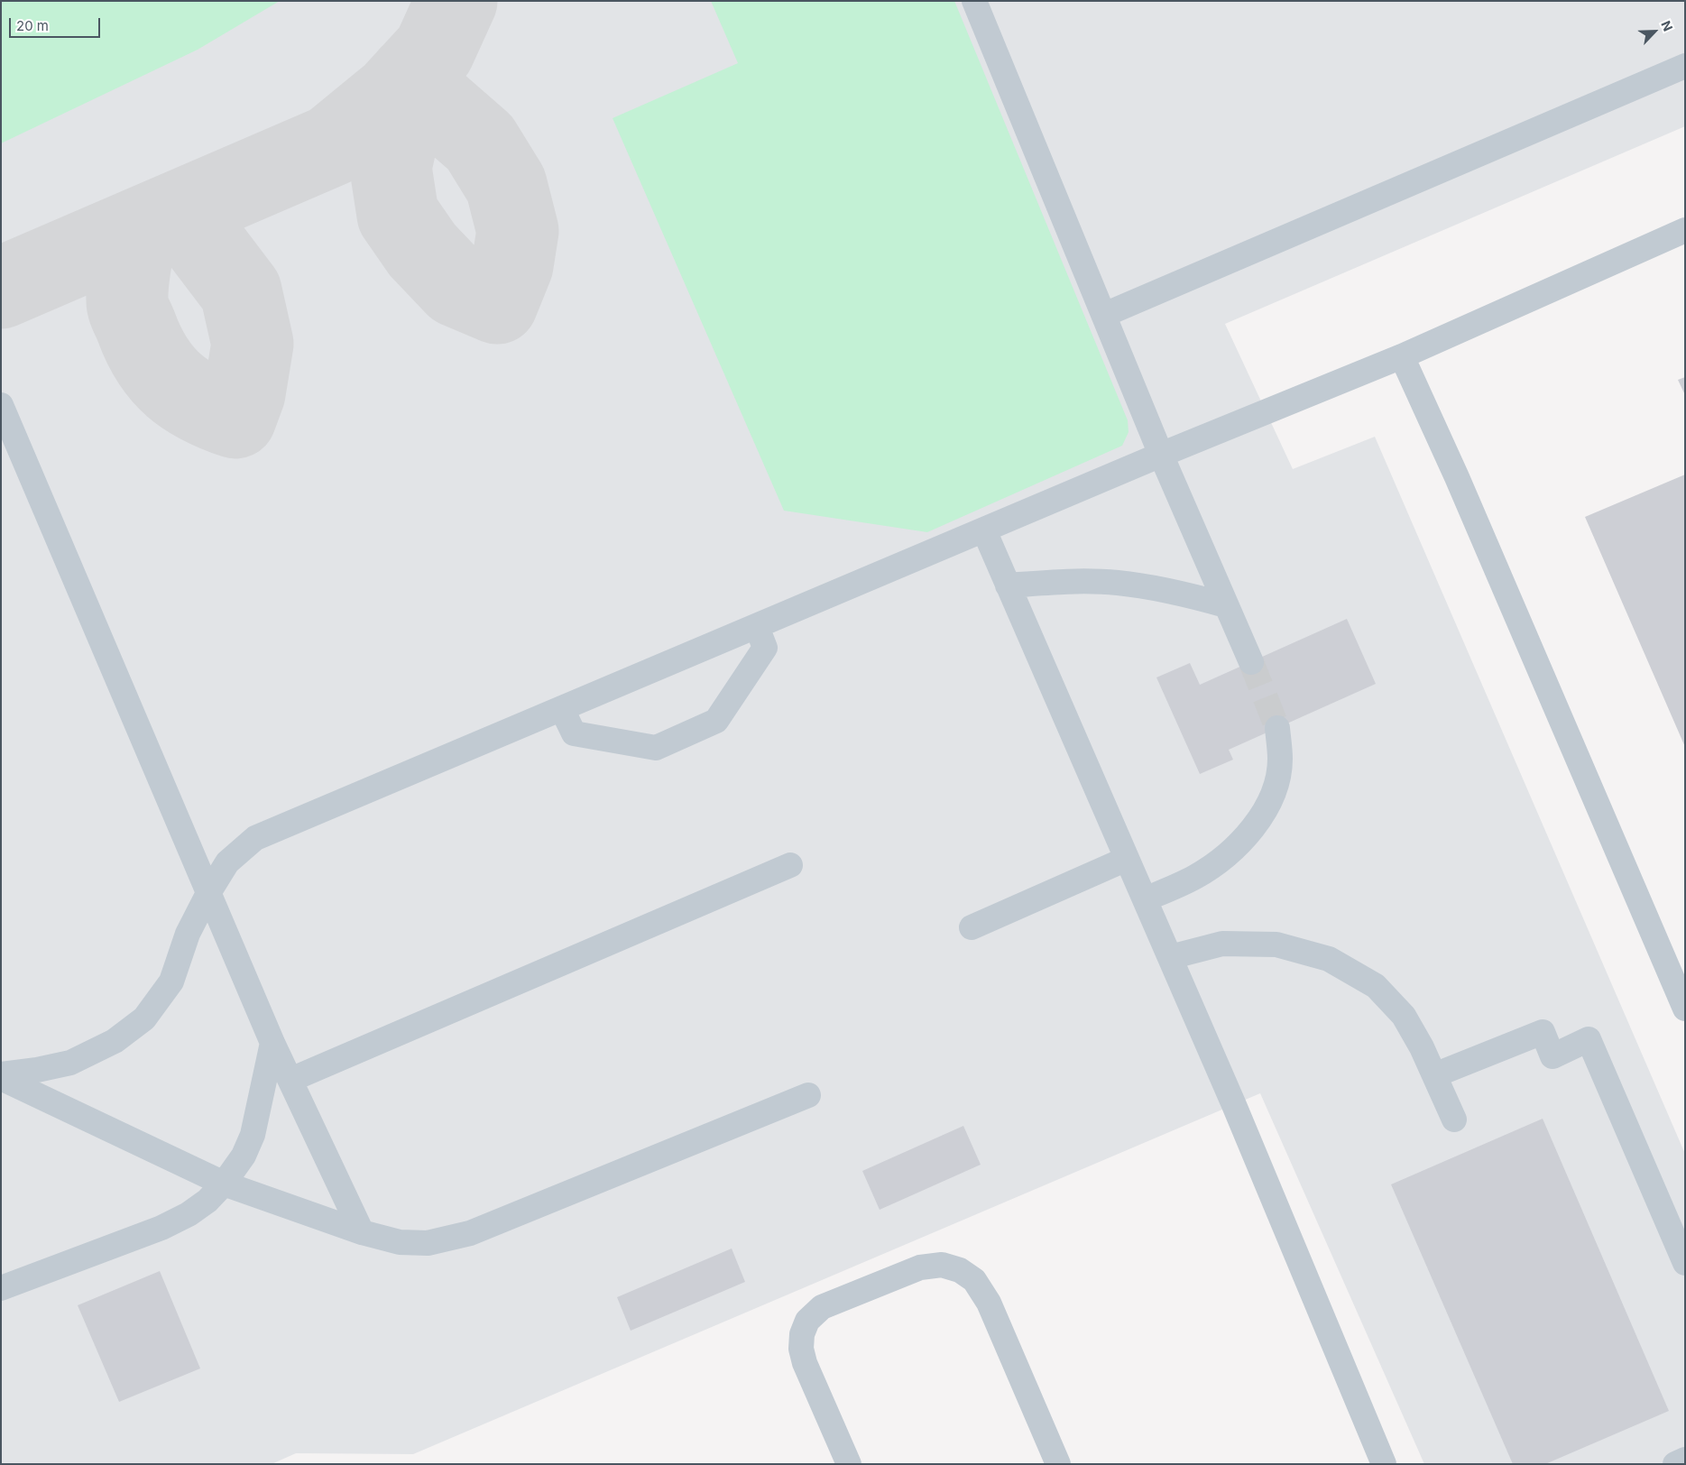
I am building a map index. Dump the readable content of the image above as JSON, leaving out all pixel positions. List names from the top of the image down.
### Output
{
  "scale_bar": "20 m",
  "north": "top right"
}
